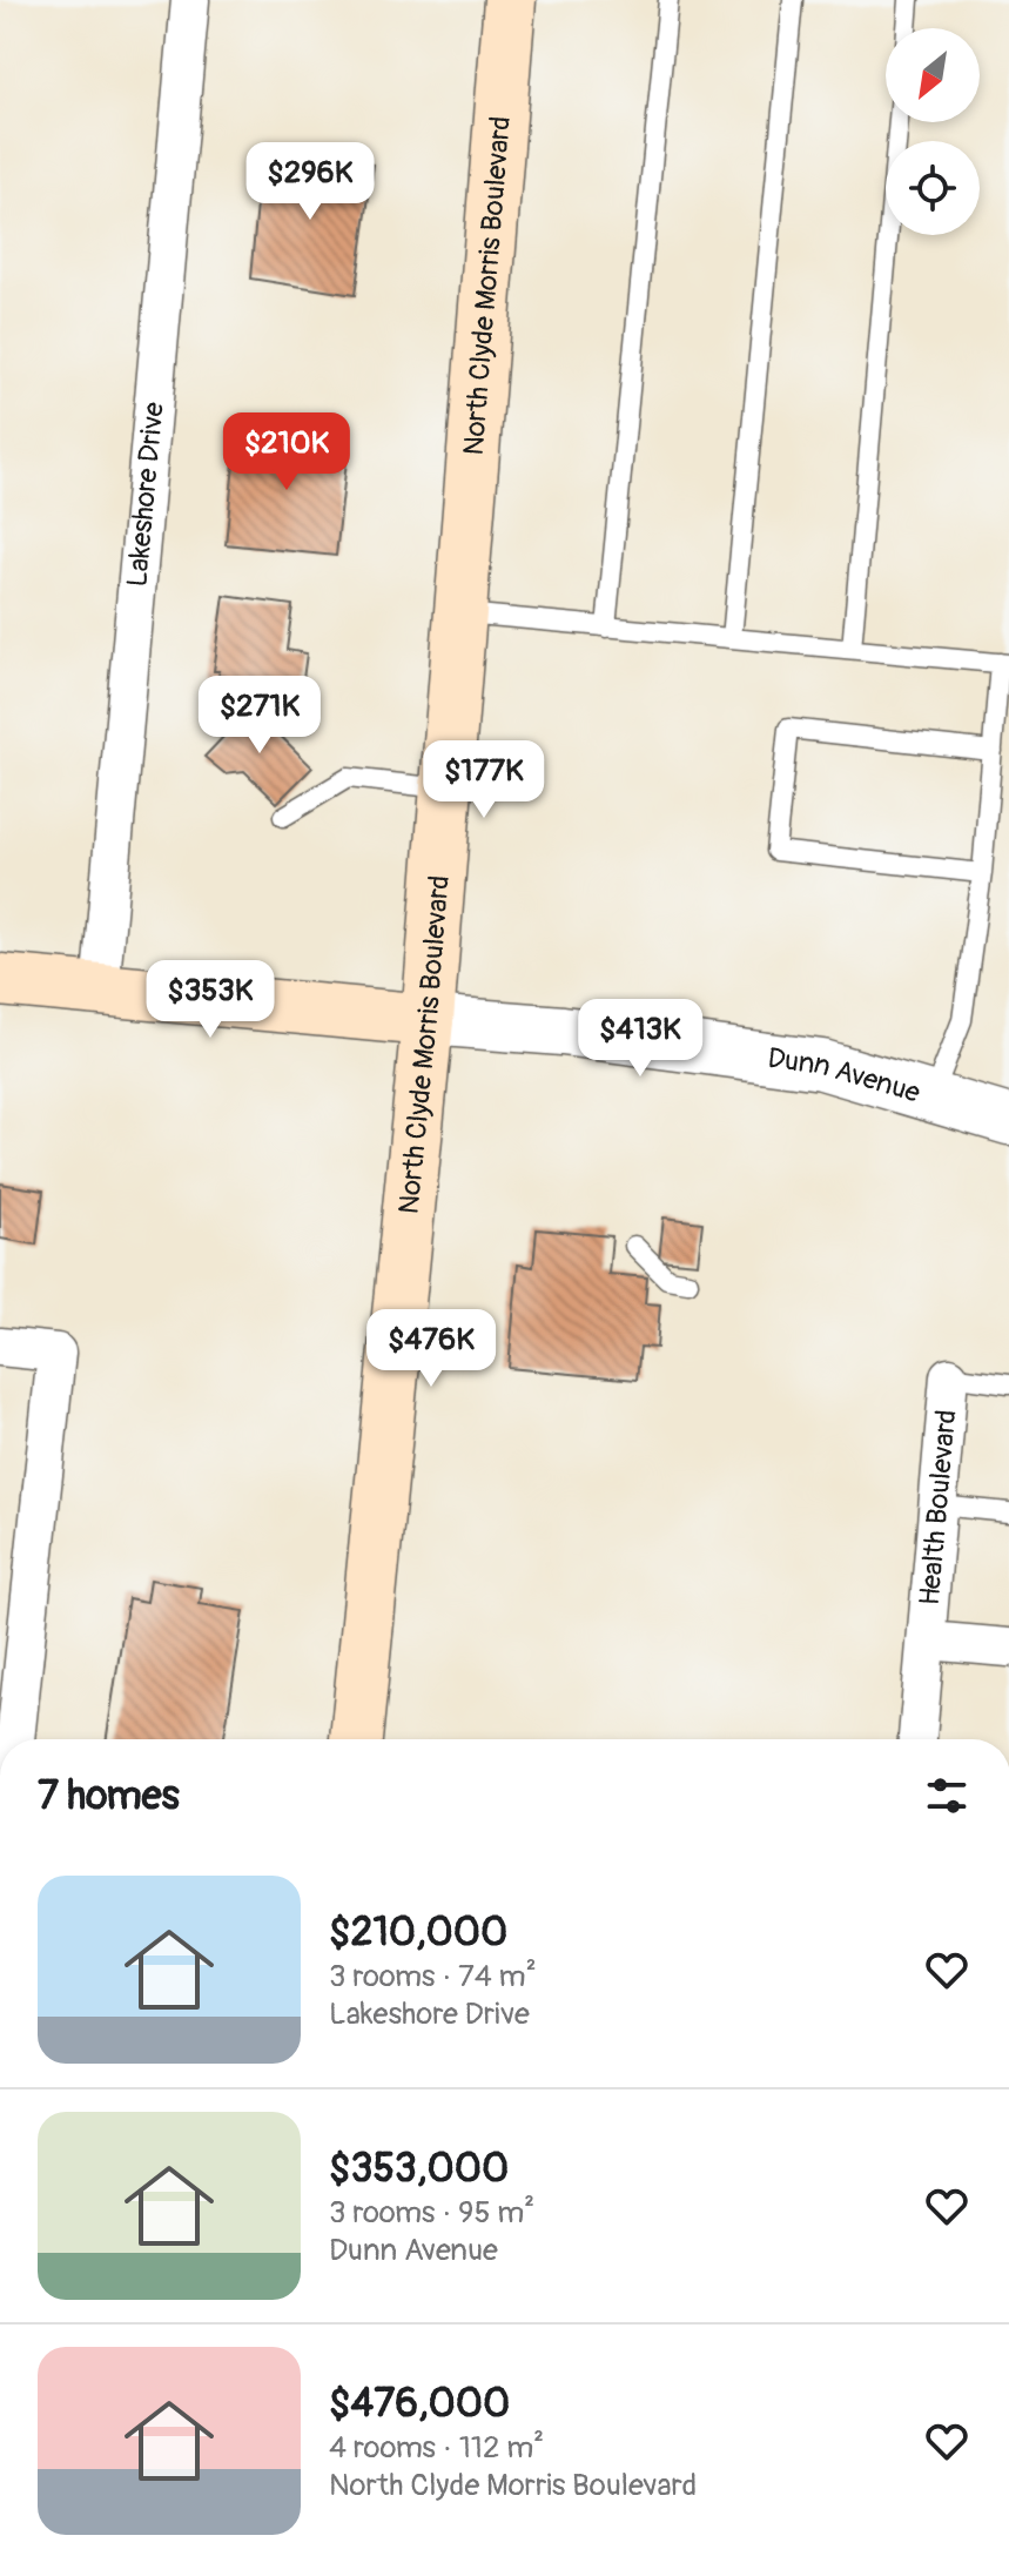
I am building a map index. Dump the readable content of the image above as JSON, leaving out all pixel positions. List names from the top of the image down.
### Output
{
  "streets": {
    "main road": ["North Clyde Morris Boulevard", "Dunn Avenue"],
    "street": ["Lakeshore Drive", "Health Boulevard"]
  },
  "crossings": [
    ["North Clyde Morris Boulevard", "Dunn Avenue"],
    ["Lakeshore Drive", "Dunn Avenue"]
  ],
  "north": "bottom left",
  "page": {
    "price": [
      "$296K",
      "$210K",
      "$271K",
      "$177K",
      "$353K",
      "$413K",
      "$476K"
    ],
    "heading": "7 homes",
    "list": [
      {
        "name": "$210,000",
        "note": "3 rooms · 74 m² · Lakeshore Drive"
      },
      {
        "name": "$353,000",
        "note": "3 rooms · 95 m² · Dunn Avenue"
      },
      {
        "name": "$476,000",
        "note": "4 rooms · 112 m² · North Clyde Morris Boulevard"
      }
    ]
  }
}
